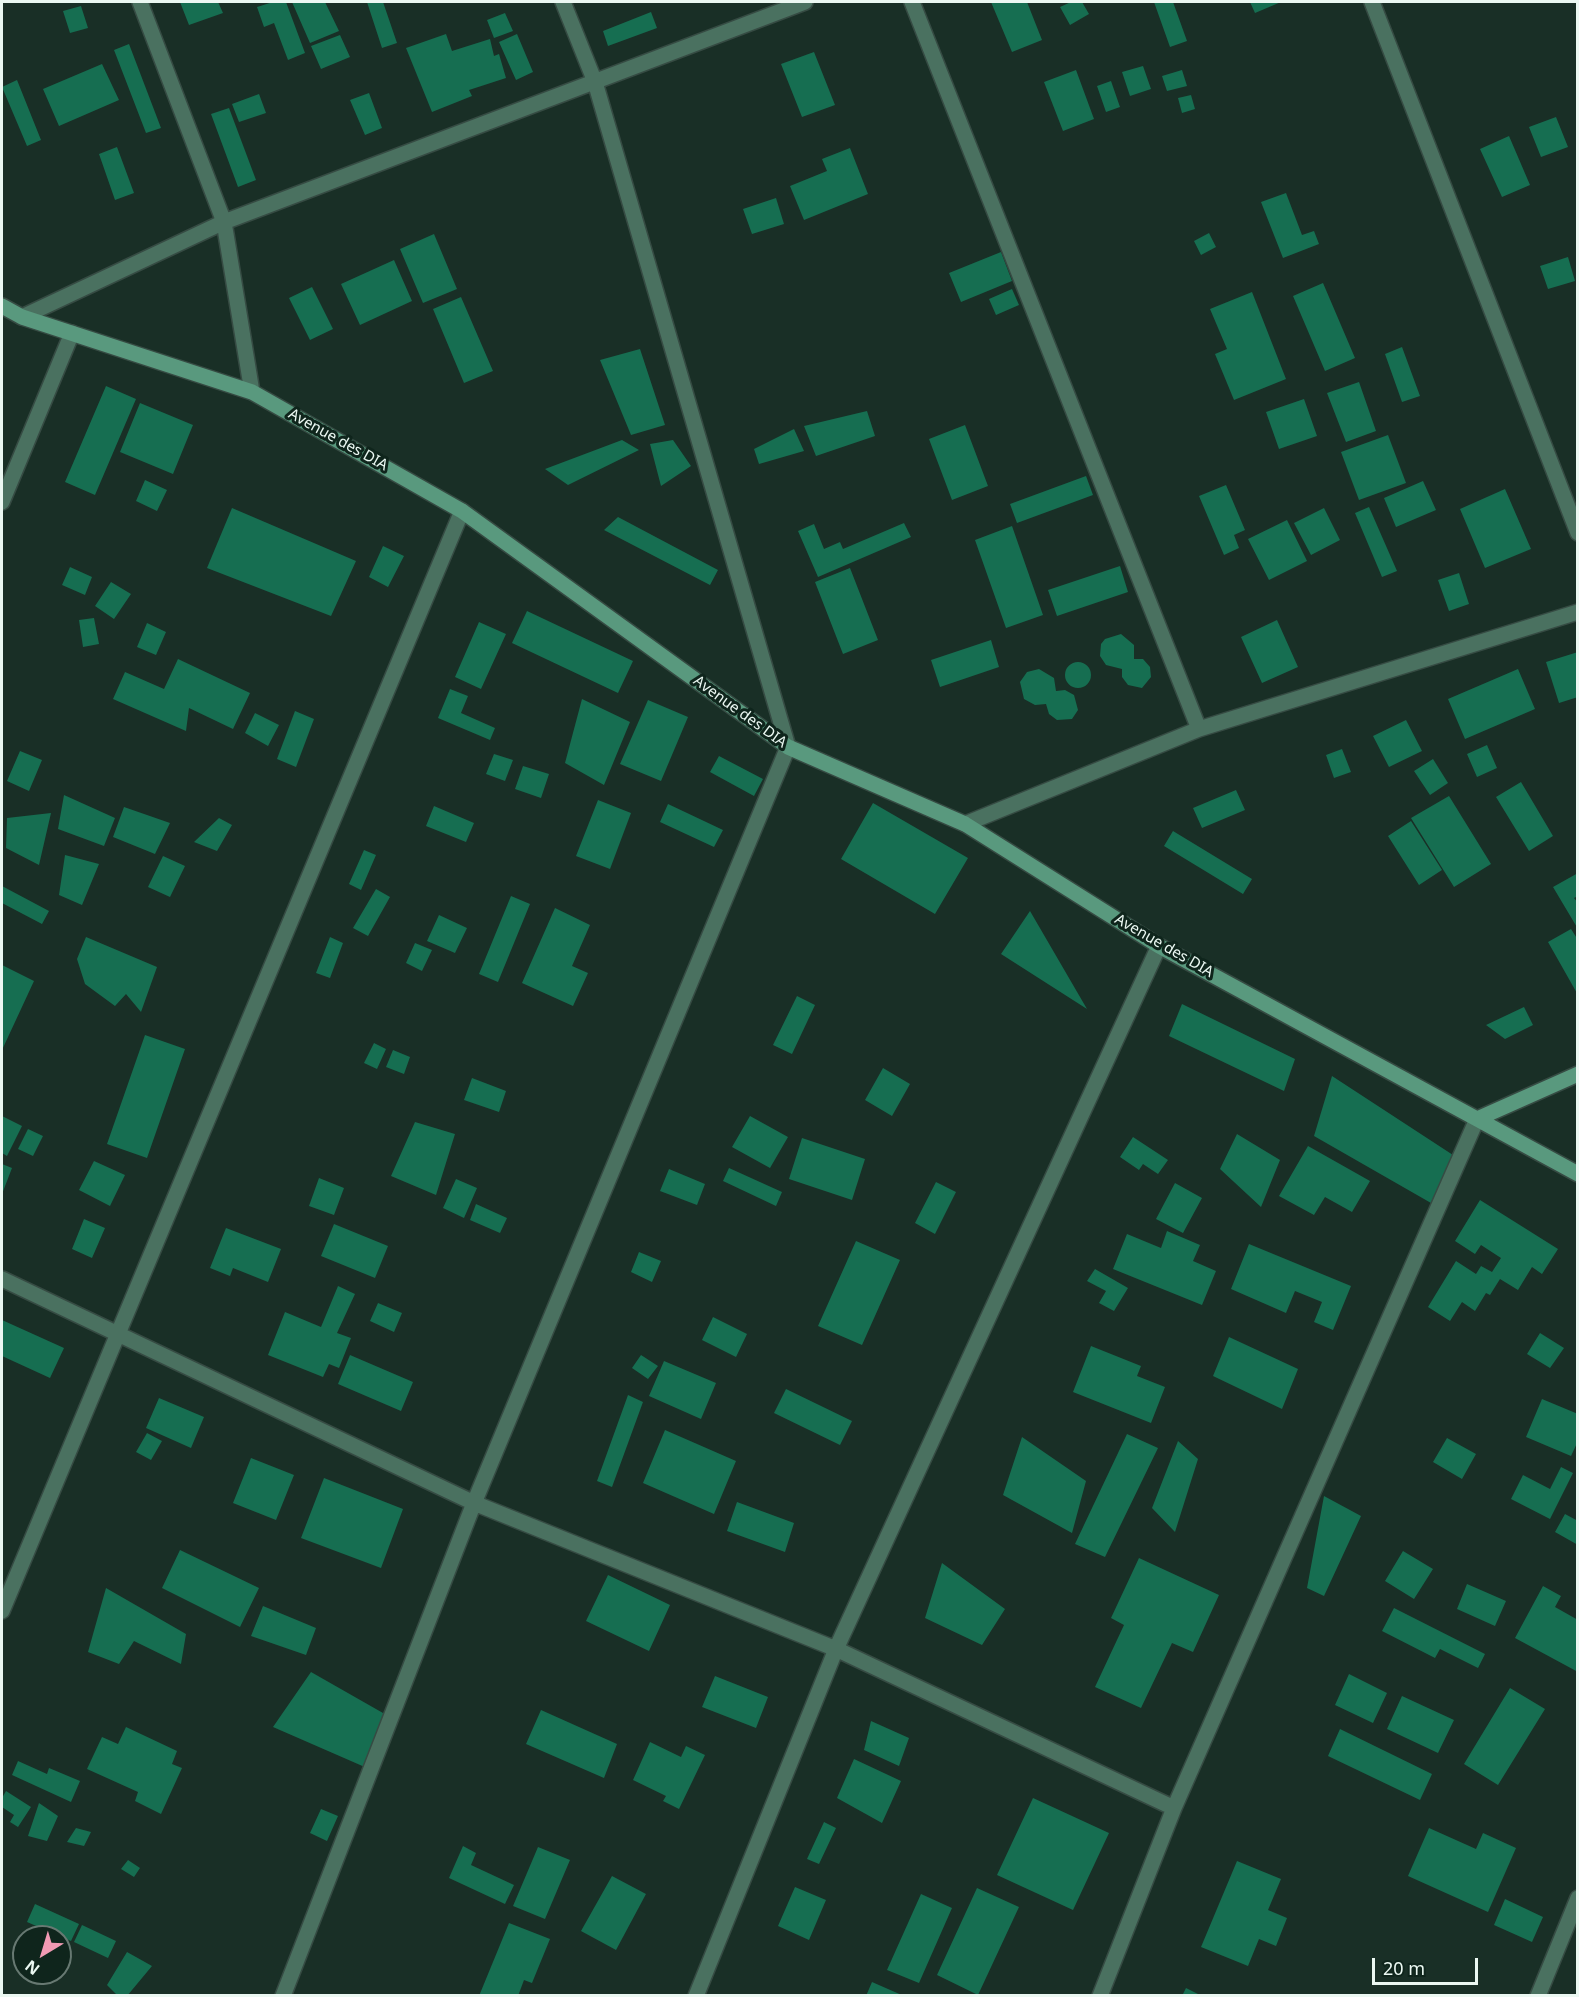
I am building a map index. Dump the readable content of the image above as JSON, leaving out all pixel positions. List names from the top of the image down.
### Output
{
  "streets": {
    "street": ["Avenue des DIA"]
  },
  "scale_bar": "20 m",
  "north": "bottom left"
}
